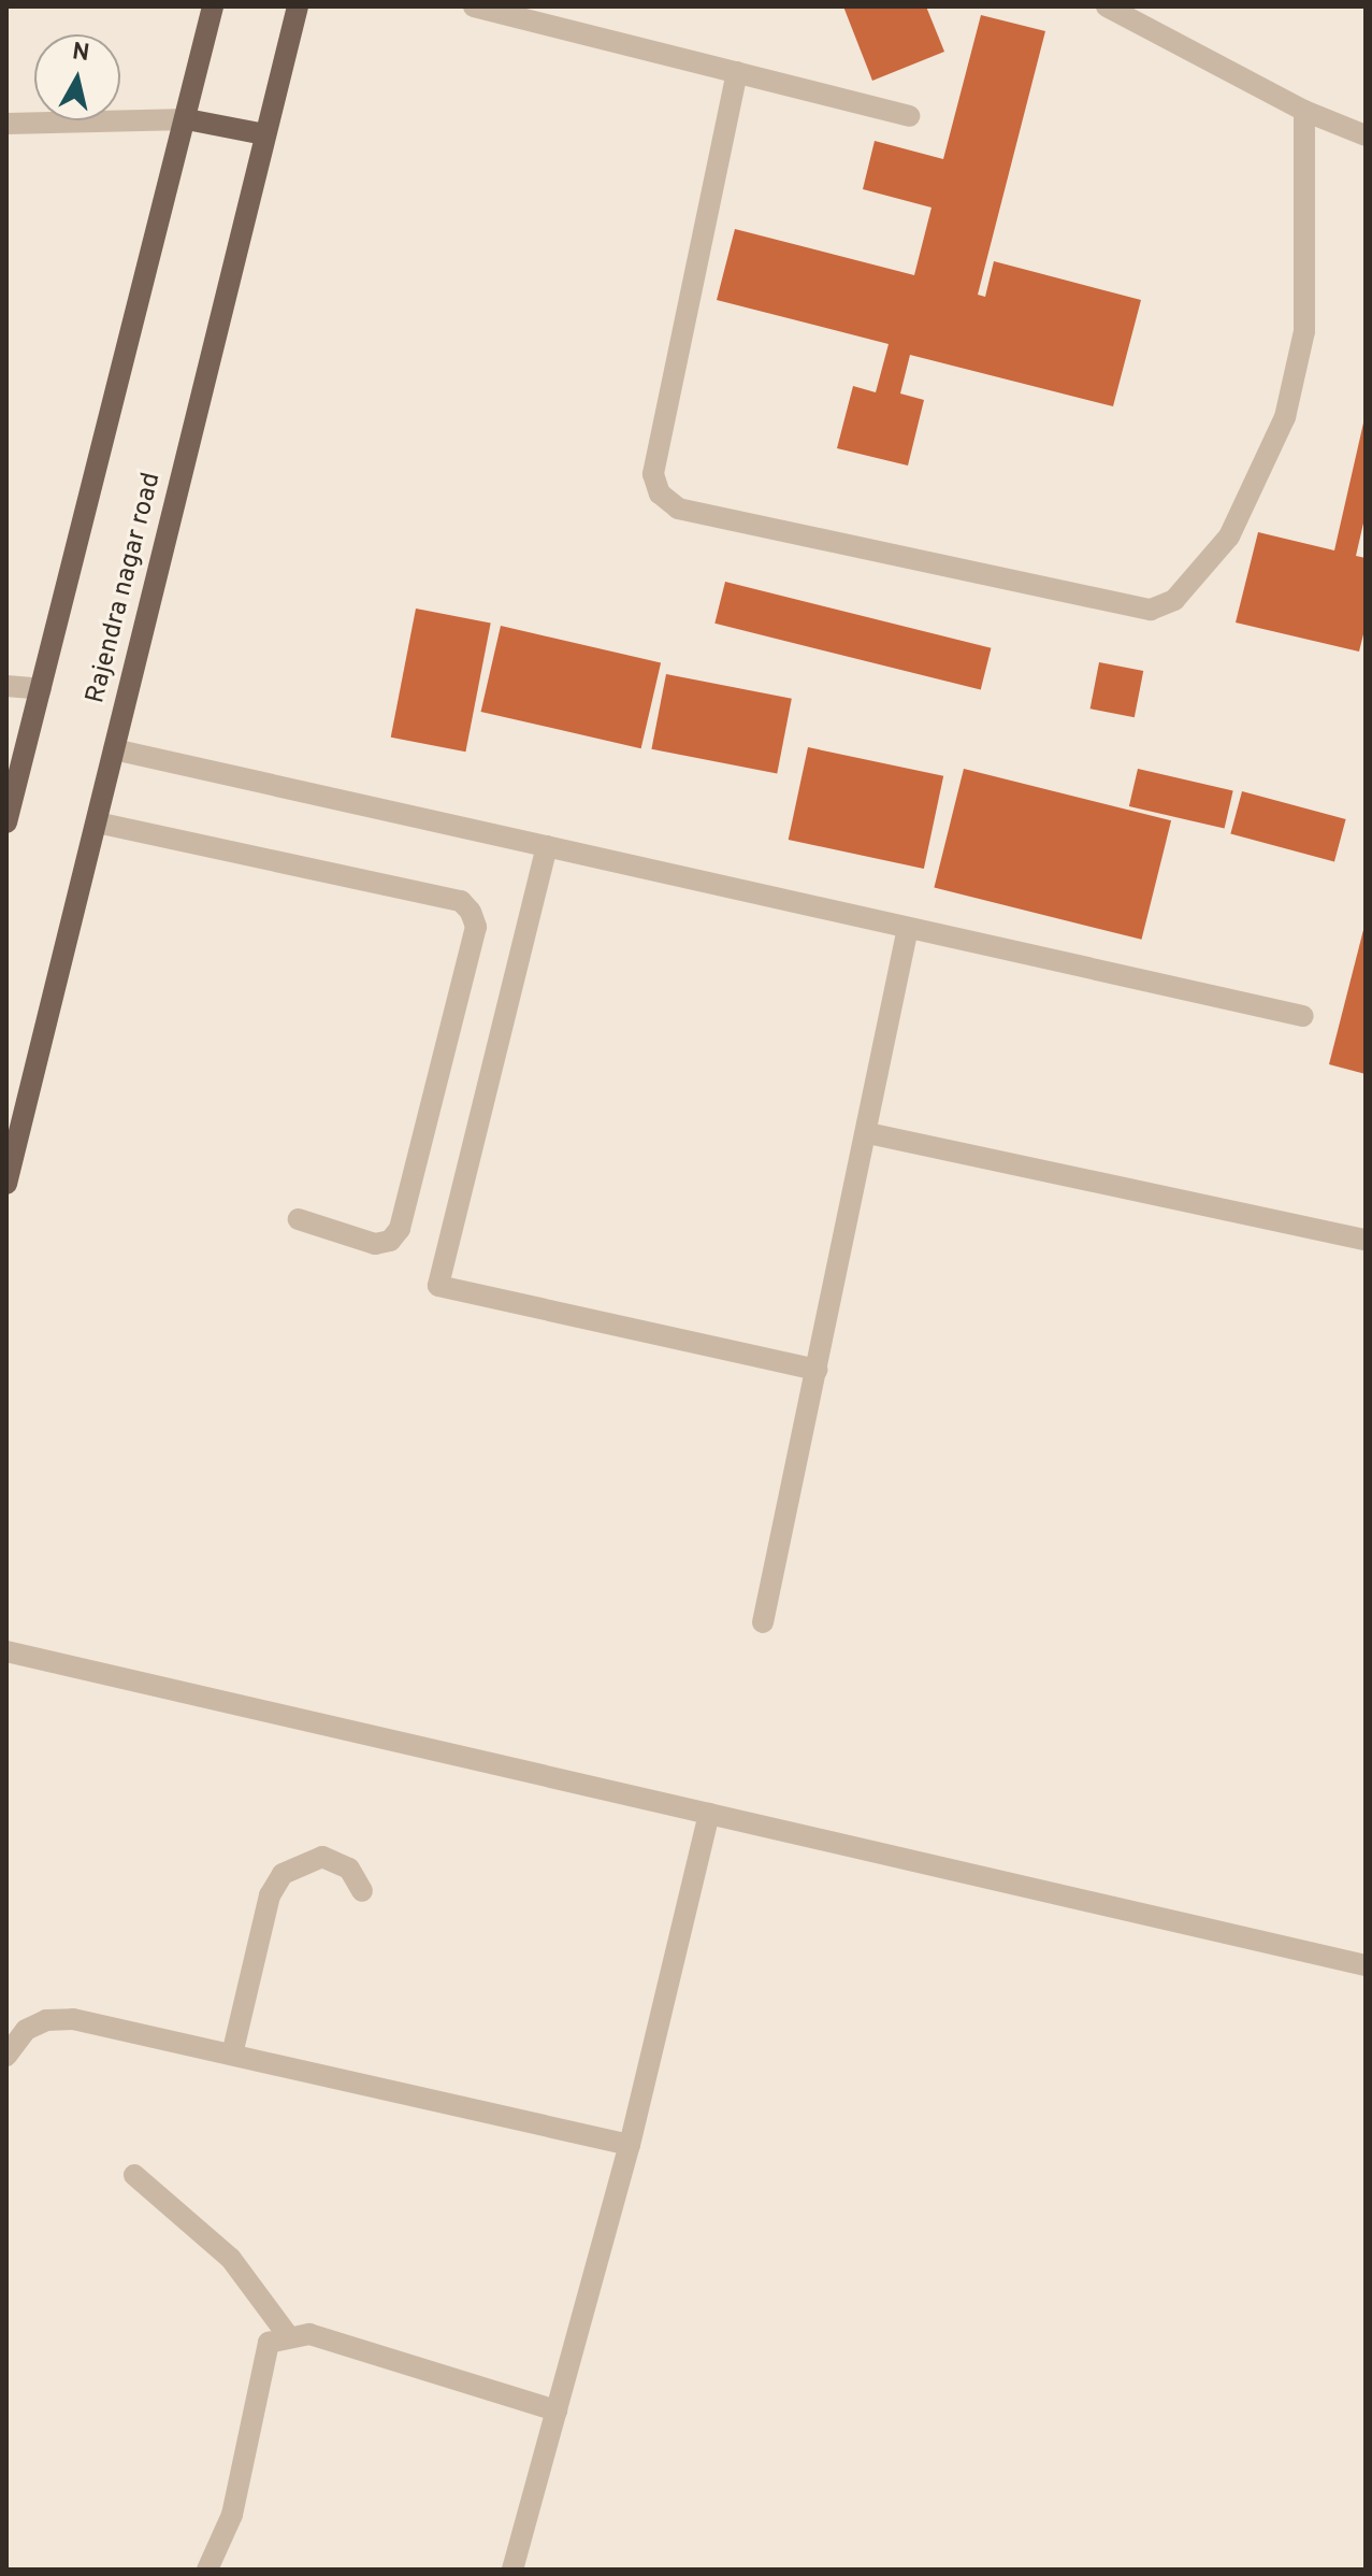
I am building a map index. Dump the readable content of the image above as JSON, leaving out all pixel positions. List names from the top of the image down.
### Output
{
  "streets": {
    "main road": ["Rajendra nagar road"]
  },
  "north": "top"
}
